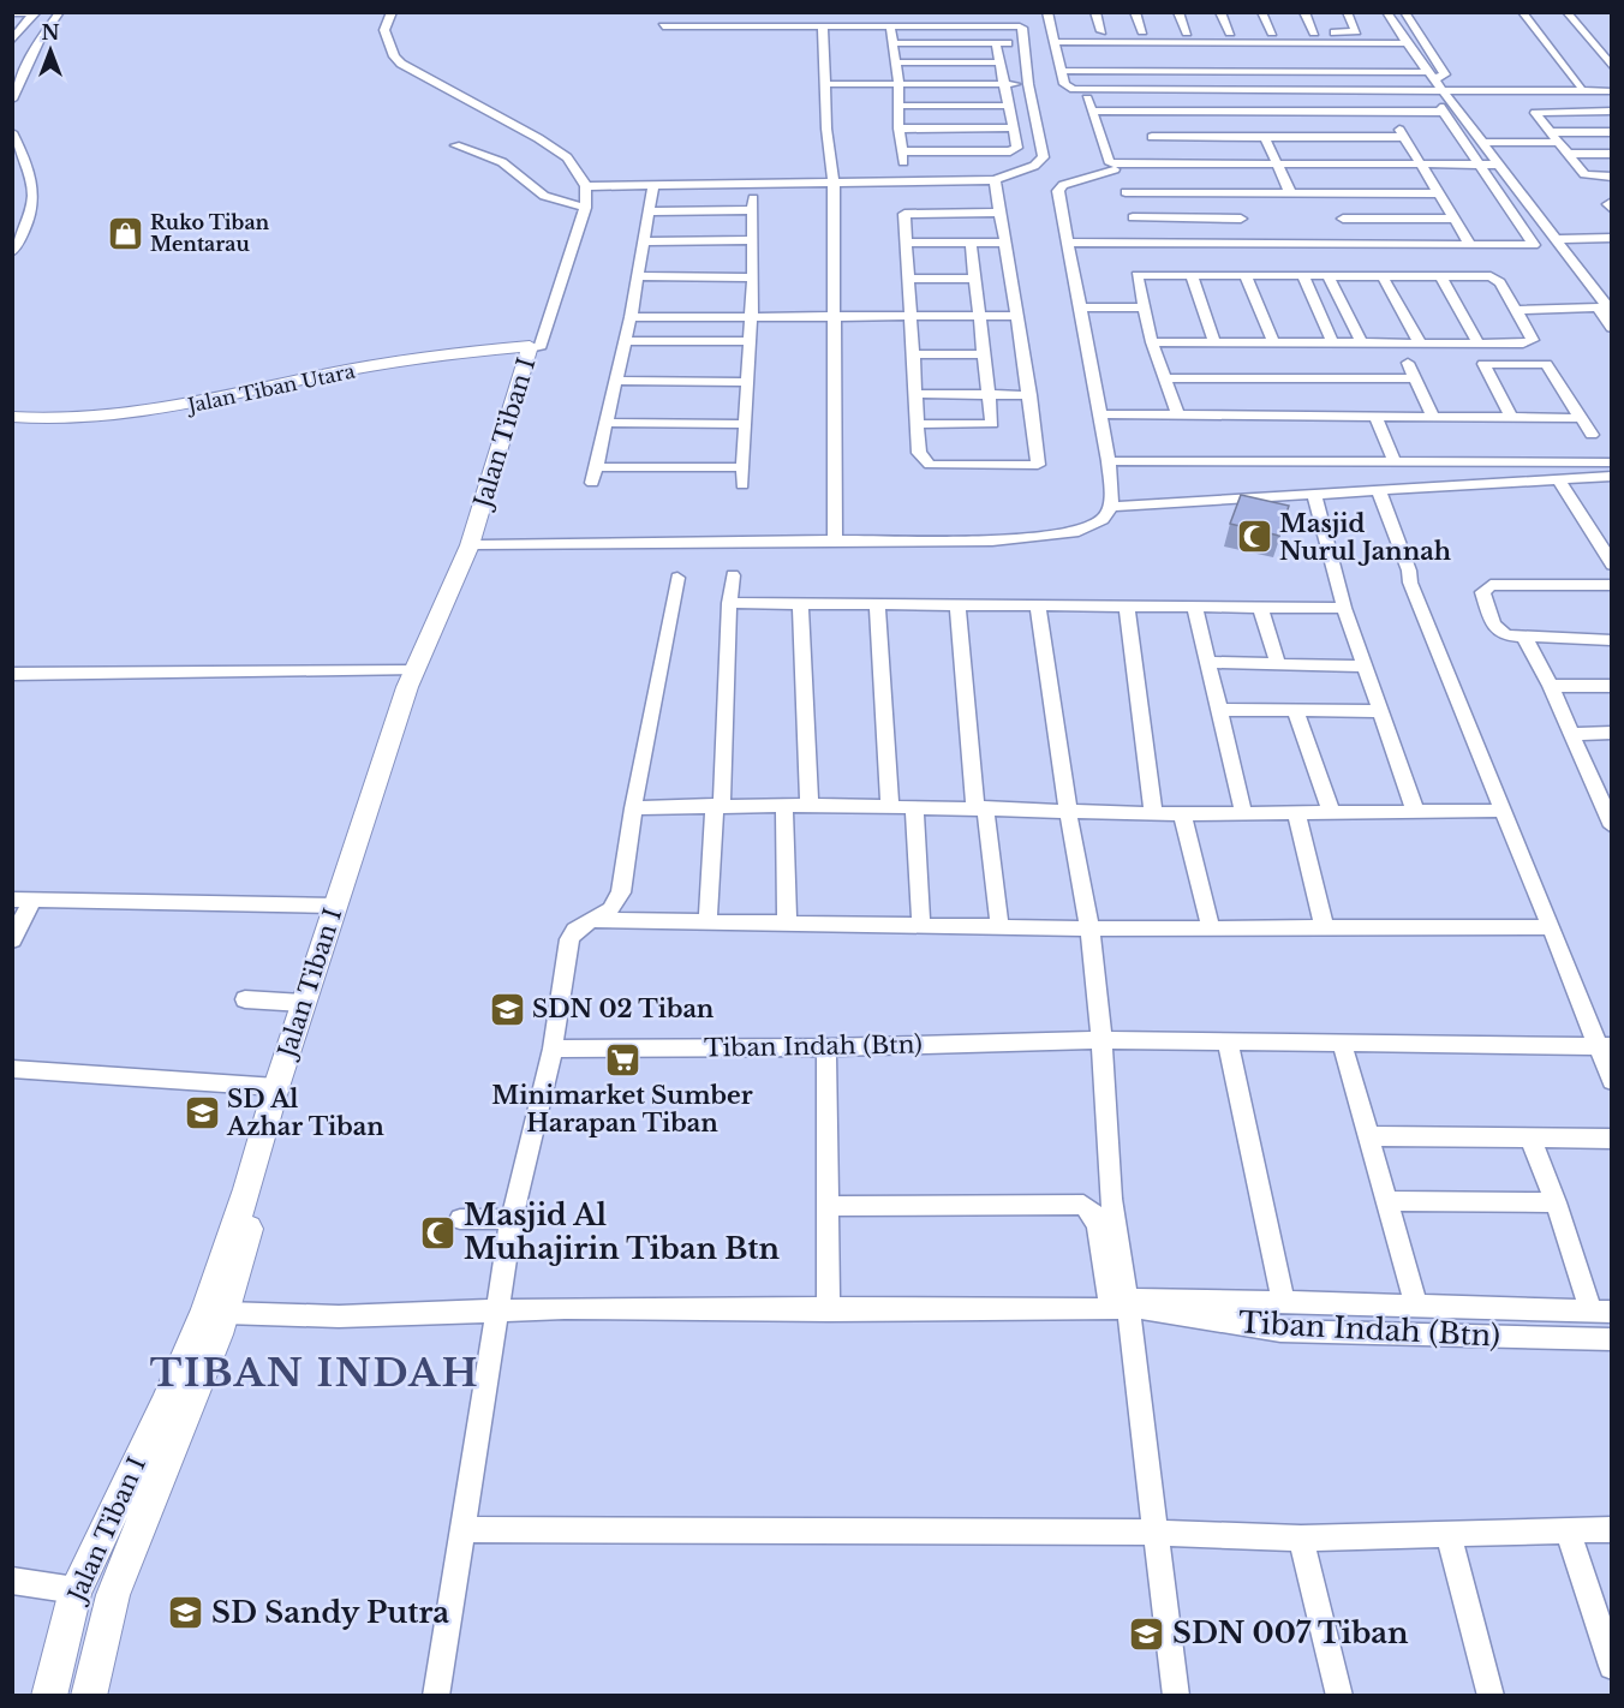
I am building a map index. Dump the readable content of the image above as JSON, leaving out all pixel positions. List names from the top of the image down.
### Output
{
  "streets": {
    "street": ["Jalan Tiban Utara", "Jalan Tiban I", "Tiban Indah (Btn)"]
  },
  "crossings": [
    ["Jalan Tiban Utara", "Jalan Tiban I"],
    ["Jalan Tiban I", "Tiban Indah (Btn)"]
  ],
  "districts": ["TIBAN INDAH"],
  "places": {
    "shop": ["Ruko Tiban Mentarau"],
    "mosque": ["Masjid Nurul Jannah", "Masjid Al Muhajirin Tiban Btn"],
    "school or university": [
      "SDN 02 Tiban",
      "SD Al Azhar Tiban",
      "SD Sandy Putra",
      "SDN 007 Tiban"
    ],
    "supermarket": ["Minimarket Sumber Harapan Tiban"]
  },
  "north": "top"
}
